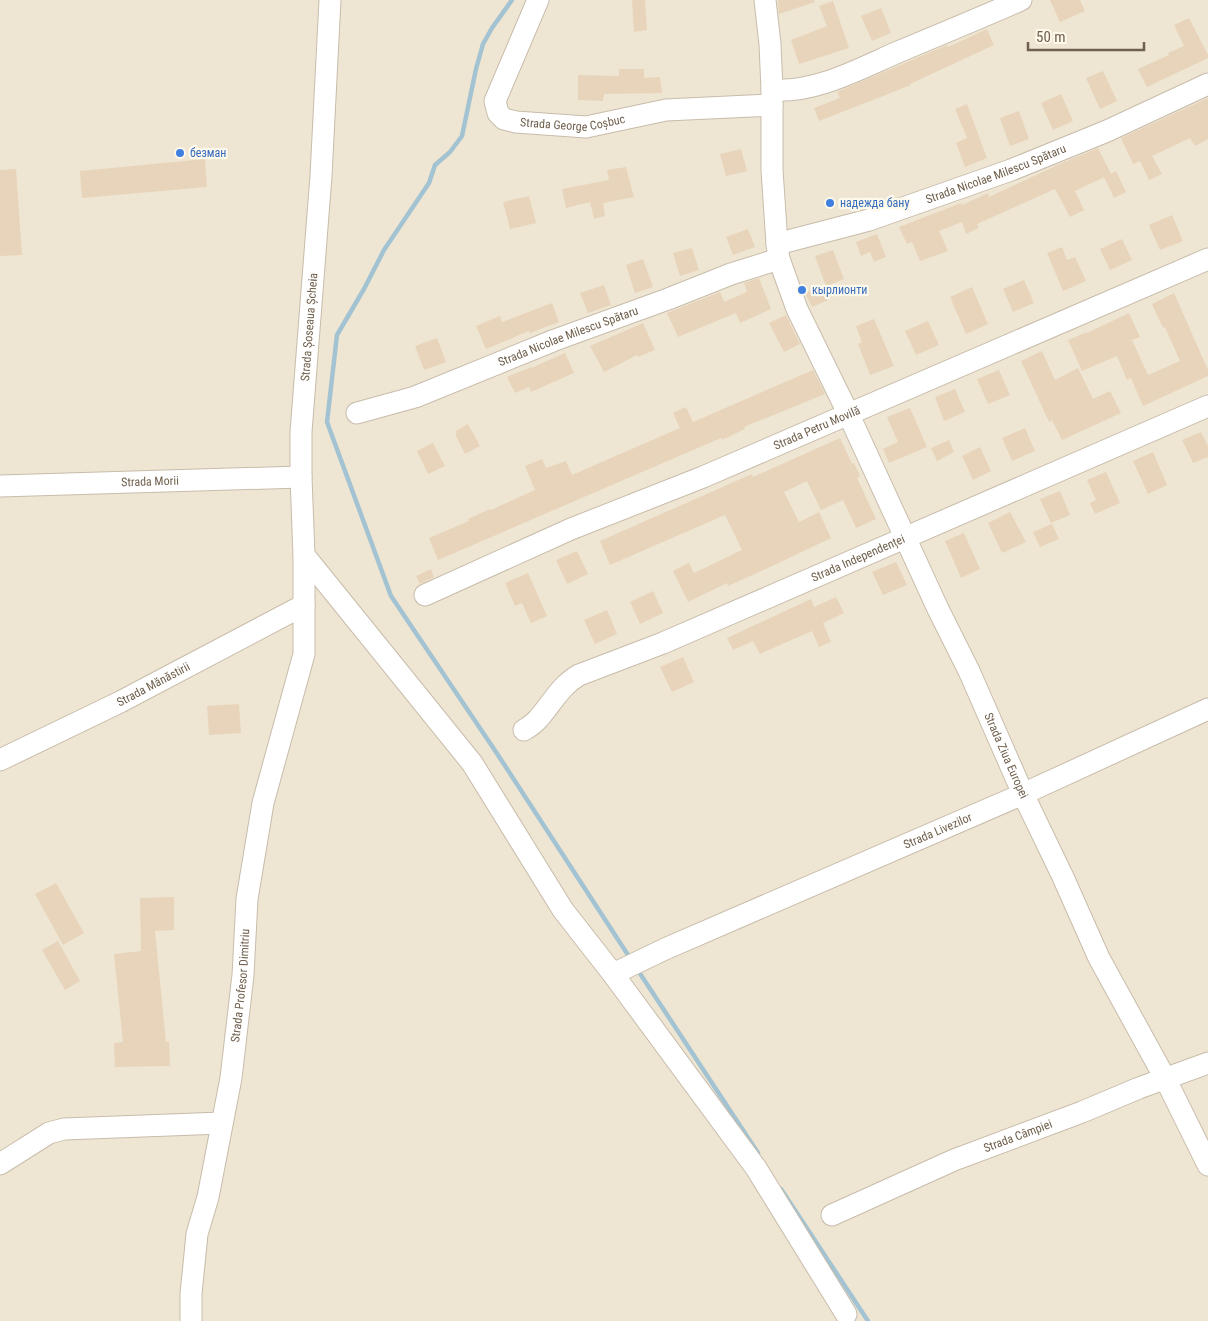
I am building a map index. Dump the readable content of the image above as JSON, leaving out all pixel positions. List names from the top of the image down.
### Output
{
  "streets": {
    "street": [
      "Strada George Coșbuc",
      "Strada Nicolae Milescu Spătaru",
      "Strada Șoseaua Șcheia",
      "Strada Petru Movilă",
      "Strada Morii",
      "Strada Independenței",
      "Strada Mănăstirii",
      "Strada Ziua Europei",
      "Strada Livezilor",
      "Strada Profesor Dimitriu",
      "Strada Câmpiei"
    ]
  },
  "crossings": [
    ["Strada George Coșbuc", "Strada Ziua Europei"],
    ["Strada Nicolae Milescu Spătaru", "Strada Ziua Europei"],
    ["Strada Șoseaua Șcheia", "Strada Morii"],
    ["Strada Șoseaua Șcheia", "Strada Mănăstirii"],
    ["Strada Șoseaua Șcheia", "Strada Profesor Dimitriu"],
    ["Strada Petru Movilă", "Strada Ziua Europei"],
    ["Strada Independenței", "Strada Ziua Europei"],
    ["Strada Ziua Europei", "Strada Livezilor"],
    ["Strada Ziua Europei", "Strada Câmpiei"]
  ],
  "places": ["безман", "надежда бану", "кырлионти"],
  "scale_bar": "50 m"
}
